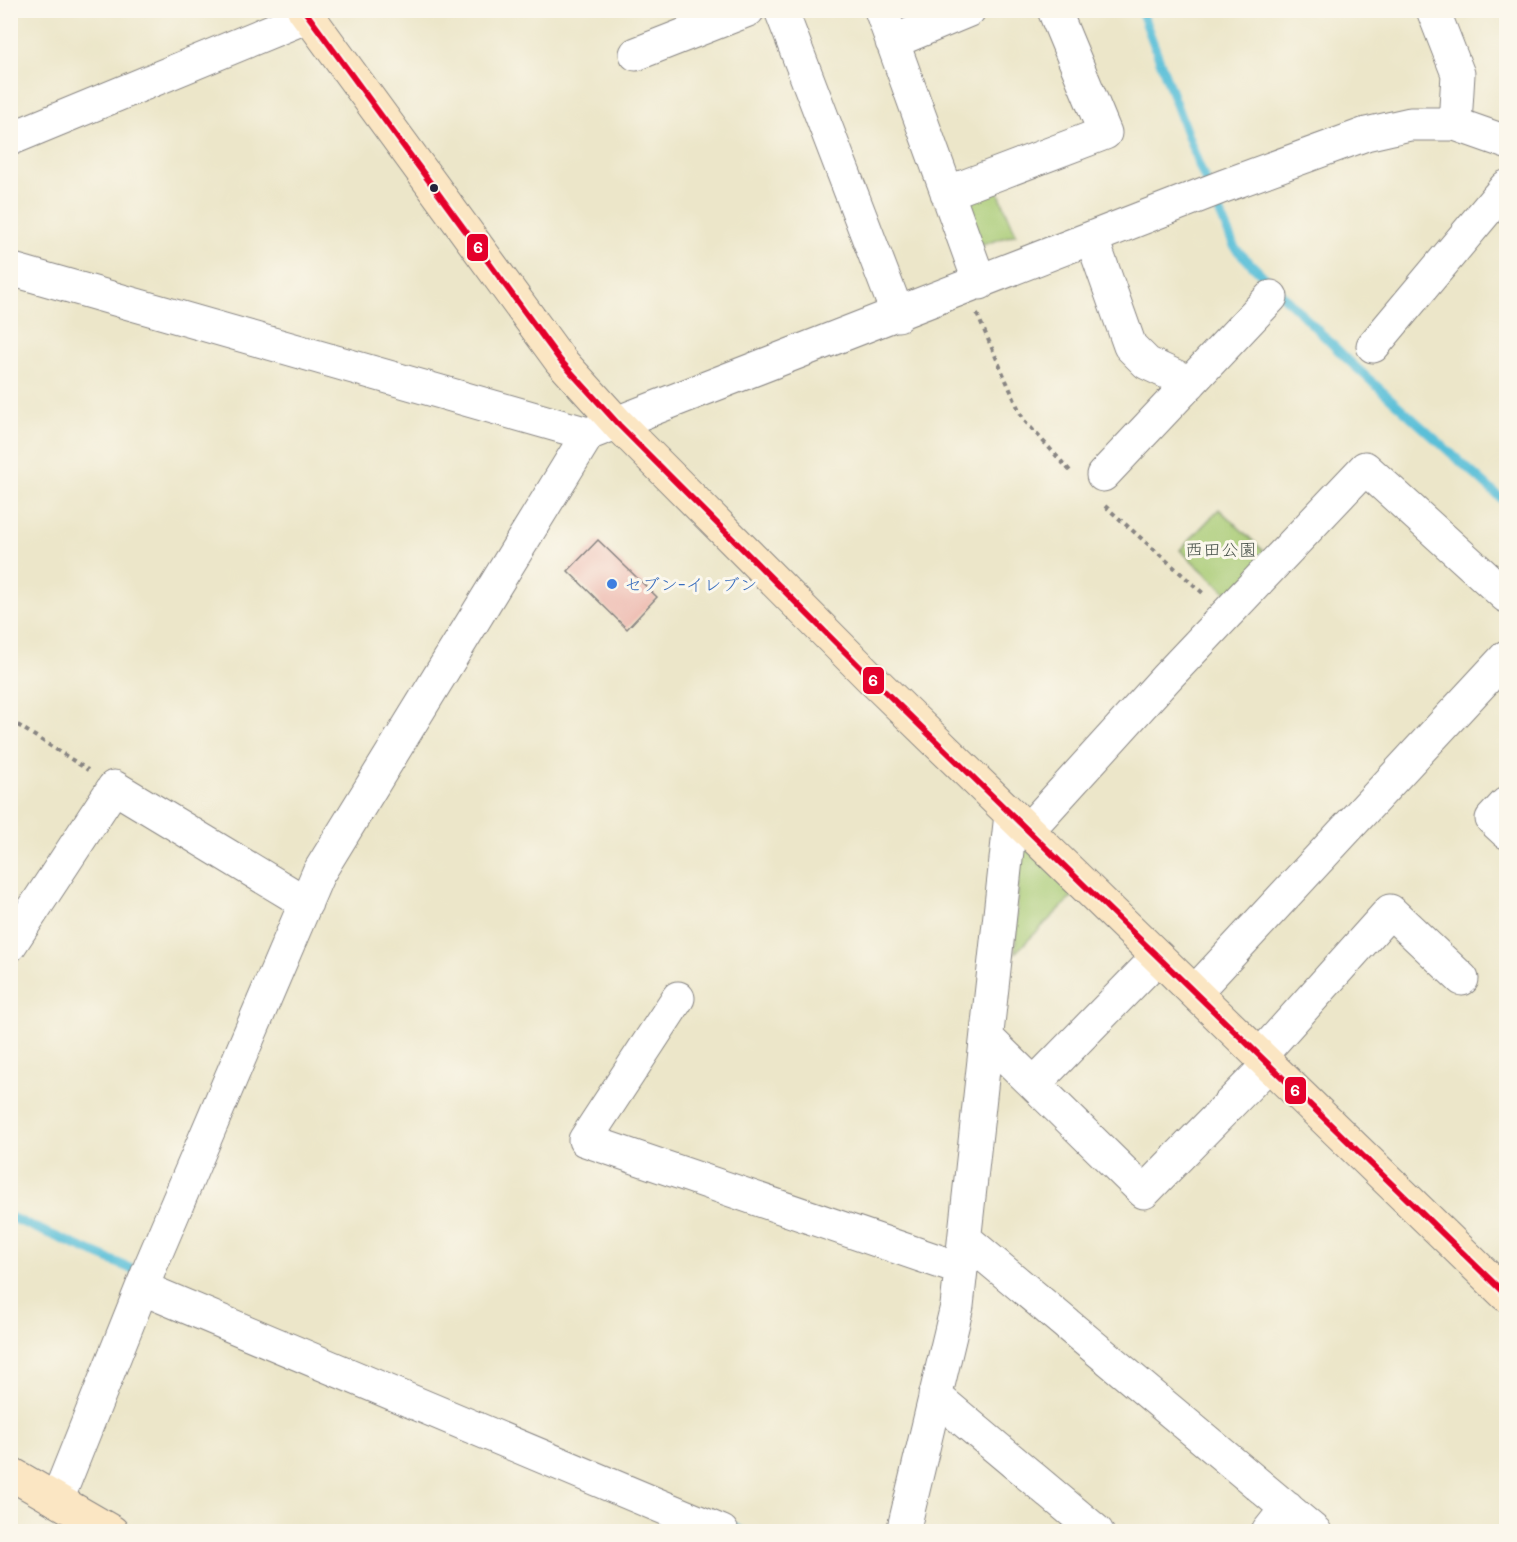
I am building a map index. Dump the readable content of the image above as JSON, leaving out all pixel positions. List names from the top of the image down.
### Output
{
  "parks": ["西田公園"],
  "places": ["セブン-イレブン"],
  "lines": ["transit line 6"]
}
